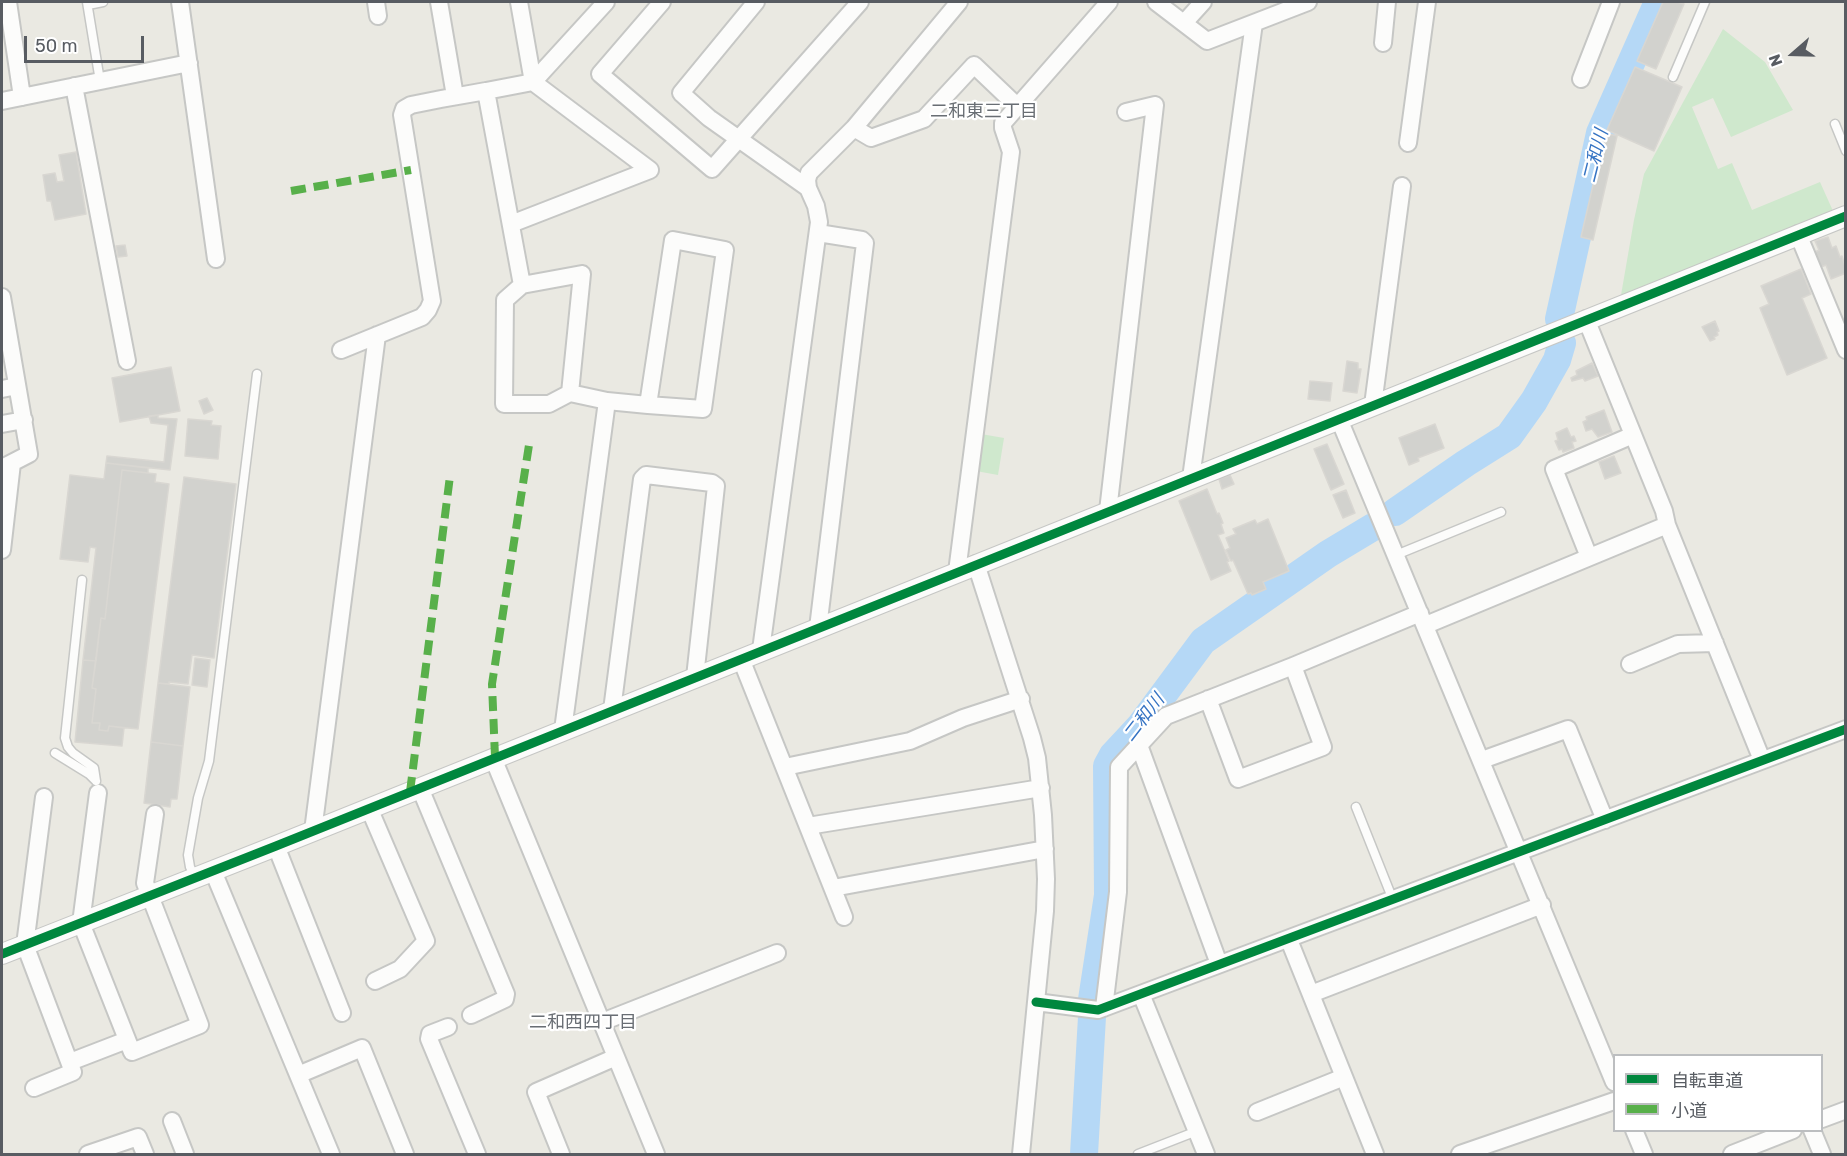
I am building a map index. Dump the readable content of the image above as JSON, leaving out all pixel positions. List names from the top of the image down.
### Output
{
  "districts": ["二和東三丁目", "二和西四丁目"],
  "water": ["二和川"],
  "legend": ["自転車道", "小道"],
  "scale_bar": "50 m",
  "north": "left"
}
